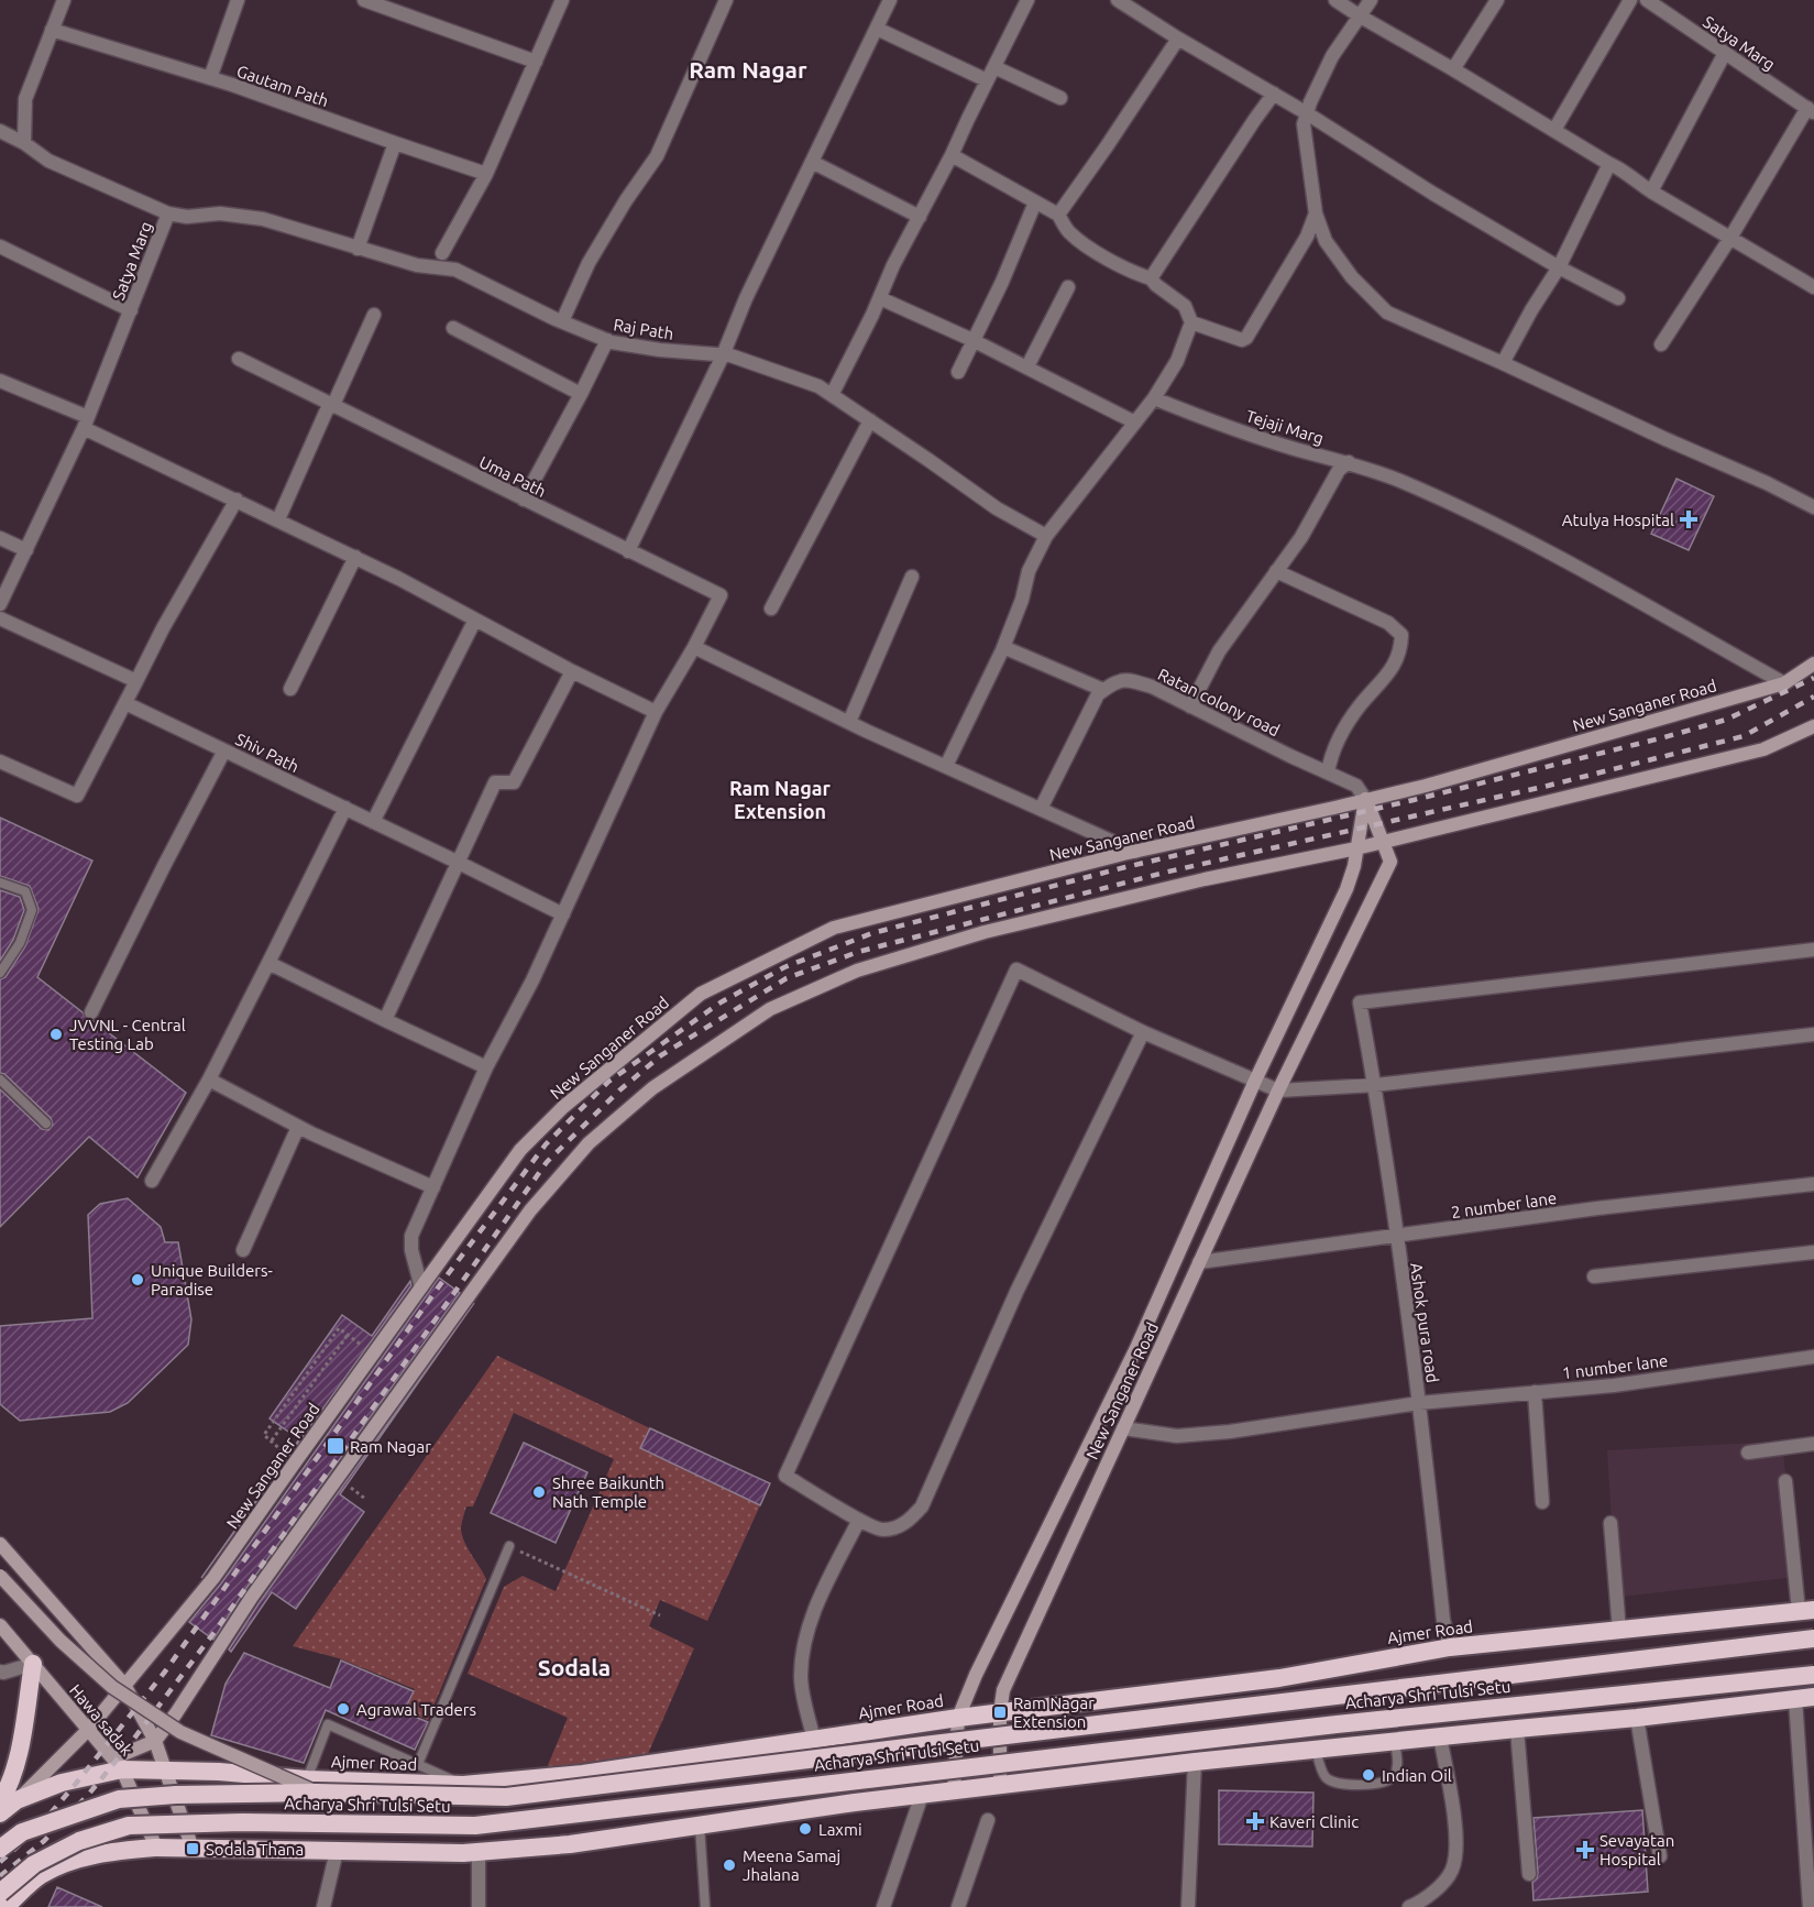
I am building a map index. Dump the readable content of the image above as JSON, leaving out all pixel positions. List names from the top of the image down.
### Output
{
  "streets": {
    "highway": ["Ajmer Road", "Acharya Shri Tulsi Setu"],
    "main road": ["New Sanganer Road", "Hawa sadak"],
    "street": [
      "Satya Marg",
      "Gautam Path",
      "Raj Path",
      "Tejaji Marg",
      "Uma Path",
      "Ratan colony road",
      "Shiv Path",
      "2 number lane",
      "Ashok pura road",
      "1 number lane"
    ]
  },
  "crossings": [
    ["Satya Marg", "Raj Path"],
    ["Tejaji Marg", "New Sanganer Road"],
    ["Ratan colony road", "New Sanganer Road"],
    ["New Sanganer Road", "2 number lane"],
    ["New Sanganer Road", "1 number lane"],
    ["New Sanganer Road", "Ajmer Road"],
    ["New Sanganer Road", "Hawa sadak"],
    ["2 number lane", "Ashok pura road"],
    ["Ashok pura road", "1 number lane"],
    ["Ashok pura road", "Ajmer Road"],
    ["Ajmer Road", "Acharya Shri Tulsi Setu"],
    ["Ajmer Road", "Hawa sadak"]
  ],
  "districts": ["Ram Nagar", "Ram Nagar Extension", "Sodala"],
  "places": {
    "health": ["Atulya Hospital", "Kaveri Clinic", "Sevayatan Hospital"],
    "other": [
      "JVVNL - Central Testing Lab",
      "Unique Builders- Paradise",
      "Shree Baikunth Nath Temple",
      "Agrawal Traders",
      "Indian Oil",
      "Laxmi",
      "Meena Samaj Jhalana"
    ],
    "transit": ["Ram Nagar", "Ram Nagar Extension", "Sodala Thana"]
  }
}
